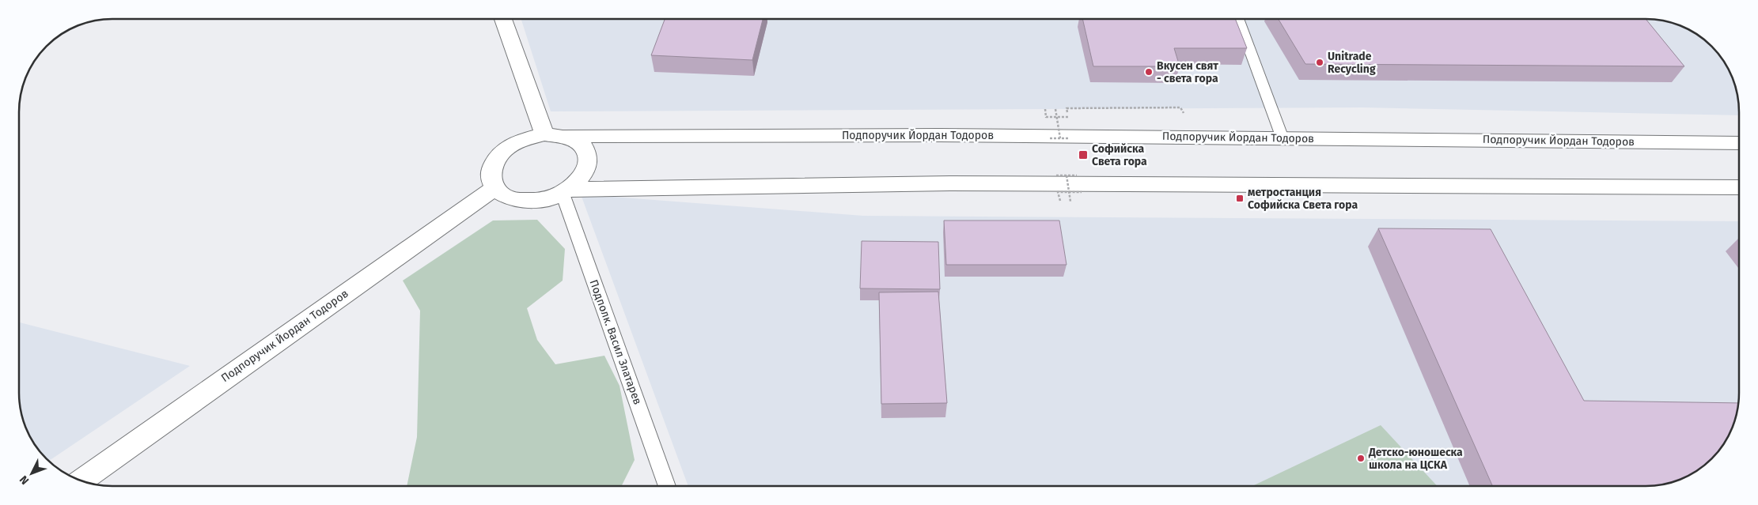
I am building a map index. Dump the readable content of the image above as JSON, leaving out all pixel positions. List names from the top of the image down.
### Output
{
  "streets": {
    "street": ["Подпоручик Йордан Тодоров"],
    "lane": ["Подполк. Васил Златарев"]
  },
  "crossings": [
    ["Подпоручик Йордан Тодоров", "Подполк. Васил Златарев"]
  ],
  "places": {
    "other": ["Unitrade Recycling", "Вкусен свят - света гора", "Детско-юношеска школа на ЦСКА"],
    "transit": ["Софийска Света гора", "метростанция Софийска Света гора"]
  },
  "north": "bottom left"
}
